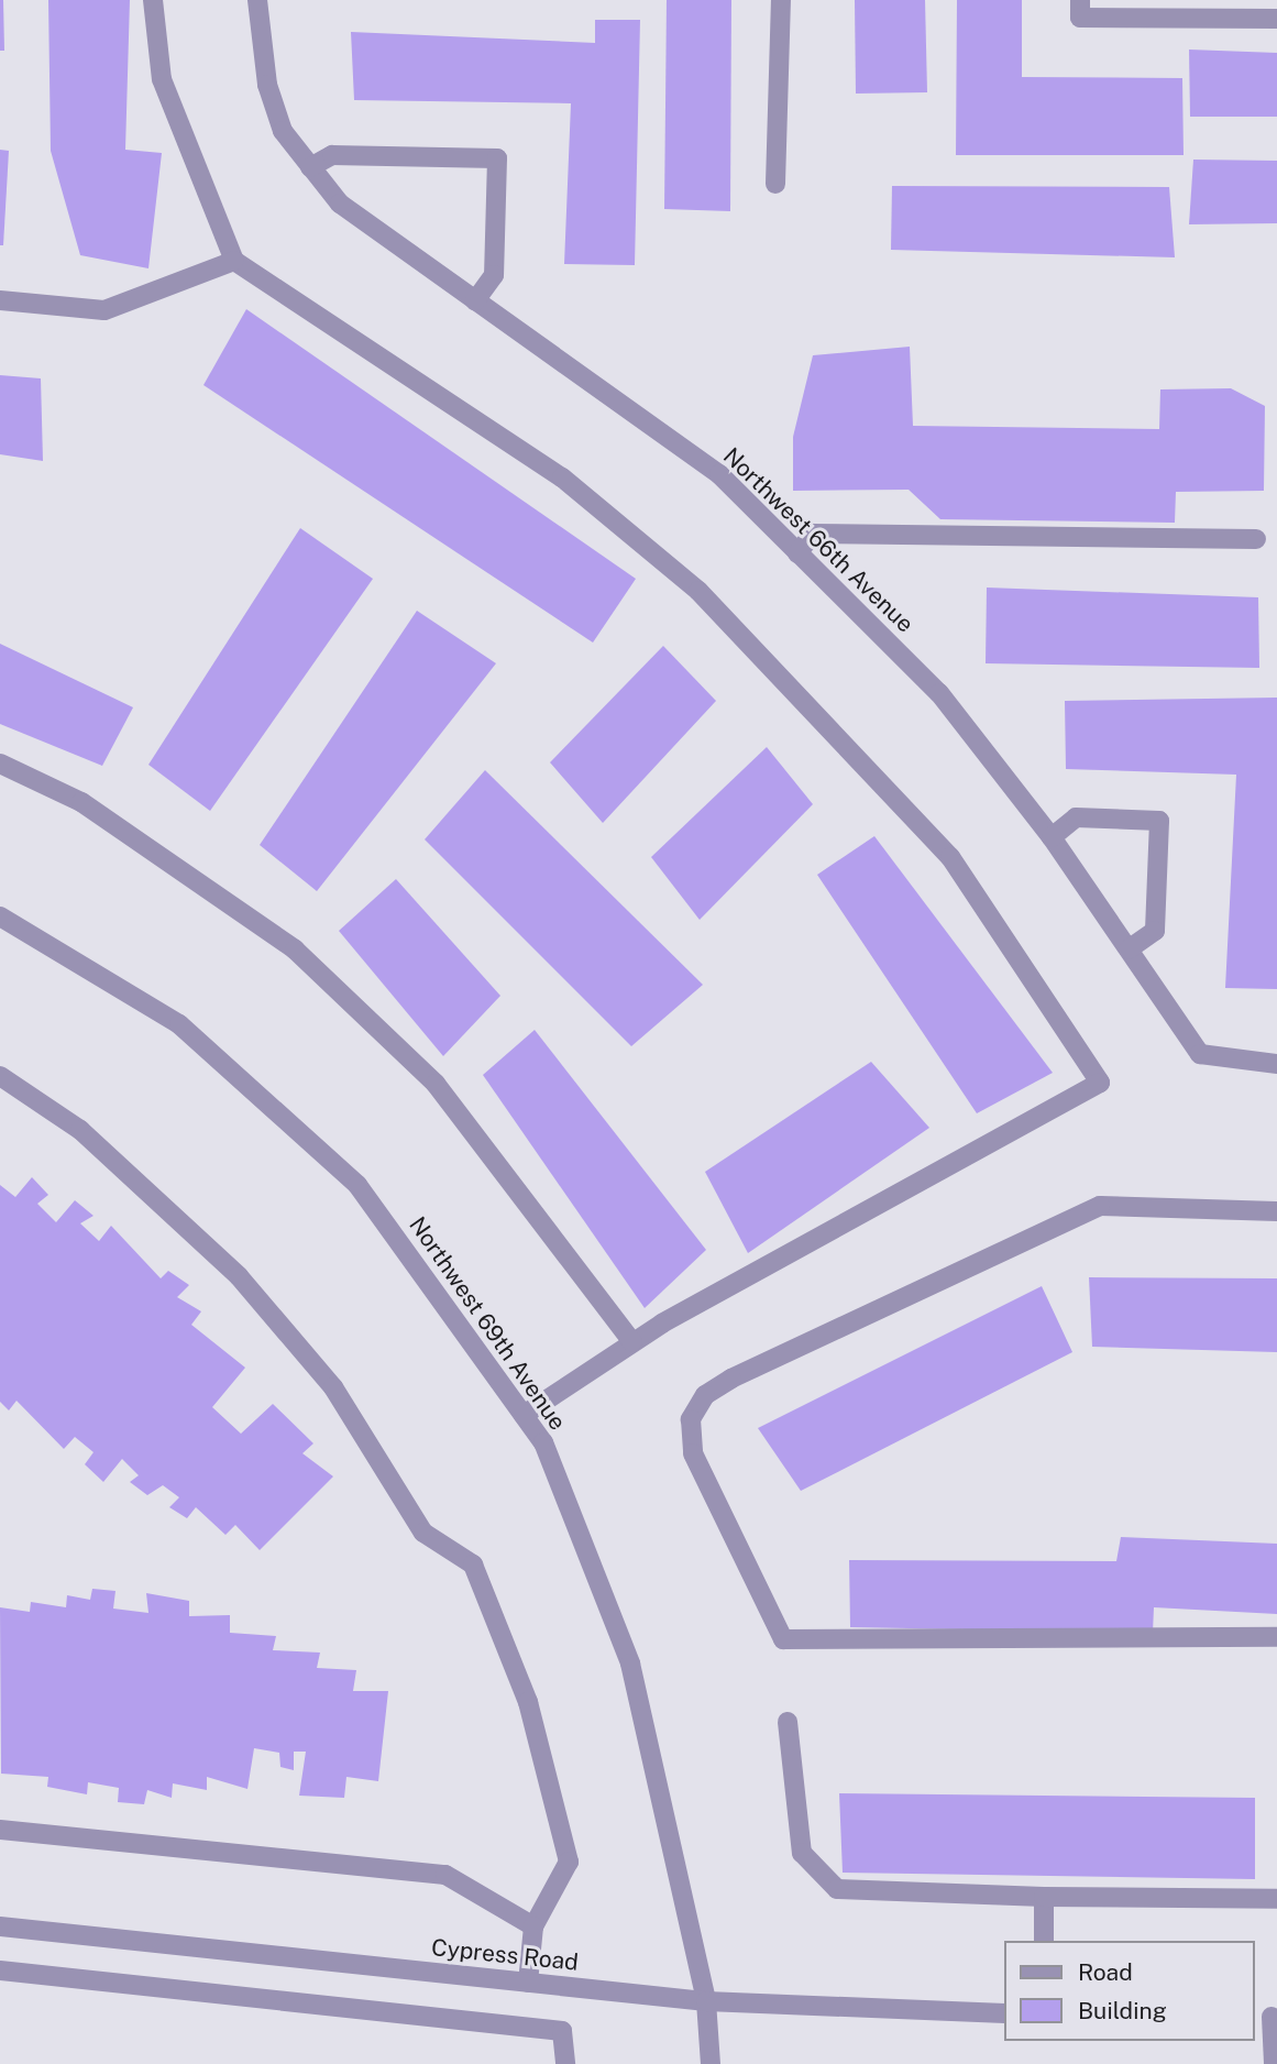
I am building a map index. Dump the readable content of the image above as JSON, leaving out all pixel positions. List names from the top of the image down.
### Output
{
  "streets": {
    "street": ["Northwest 66th Avenue", "Northwest 69th Avenue", "Cypress Road"]
  },
  "crossings": [
    ["Northwest 69th Avenue", "Cypress Road"]
  ],
  "legend": ["Road", "Building"]
}
